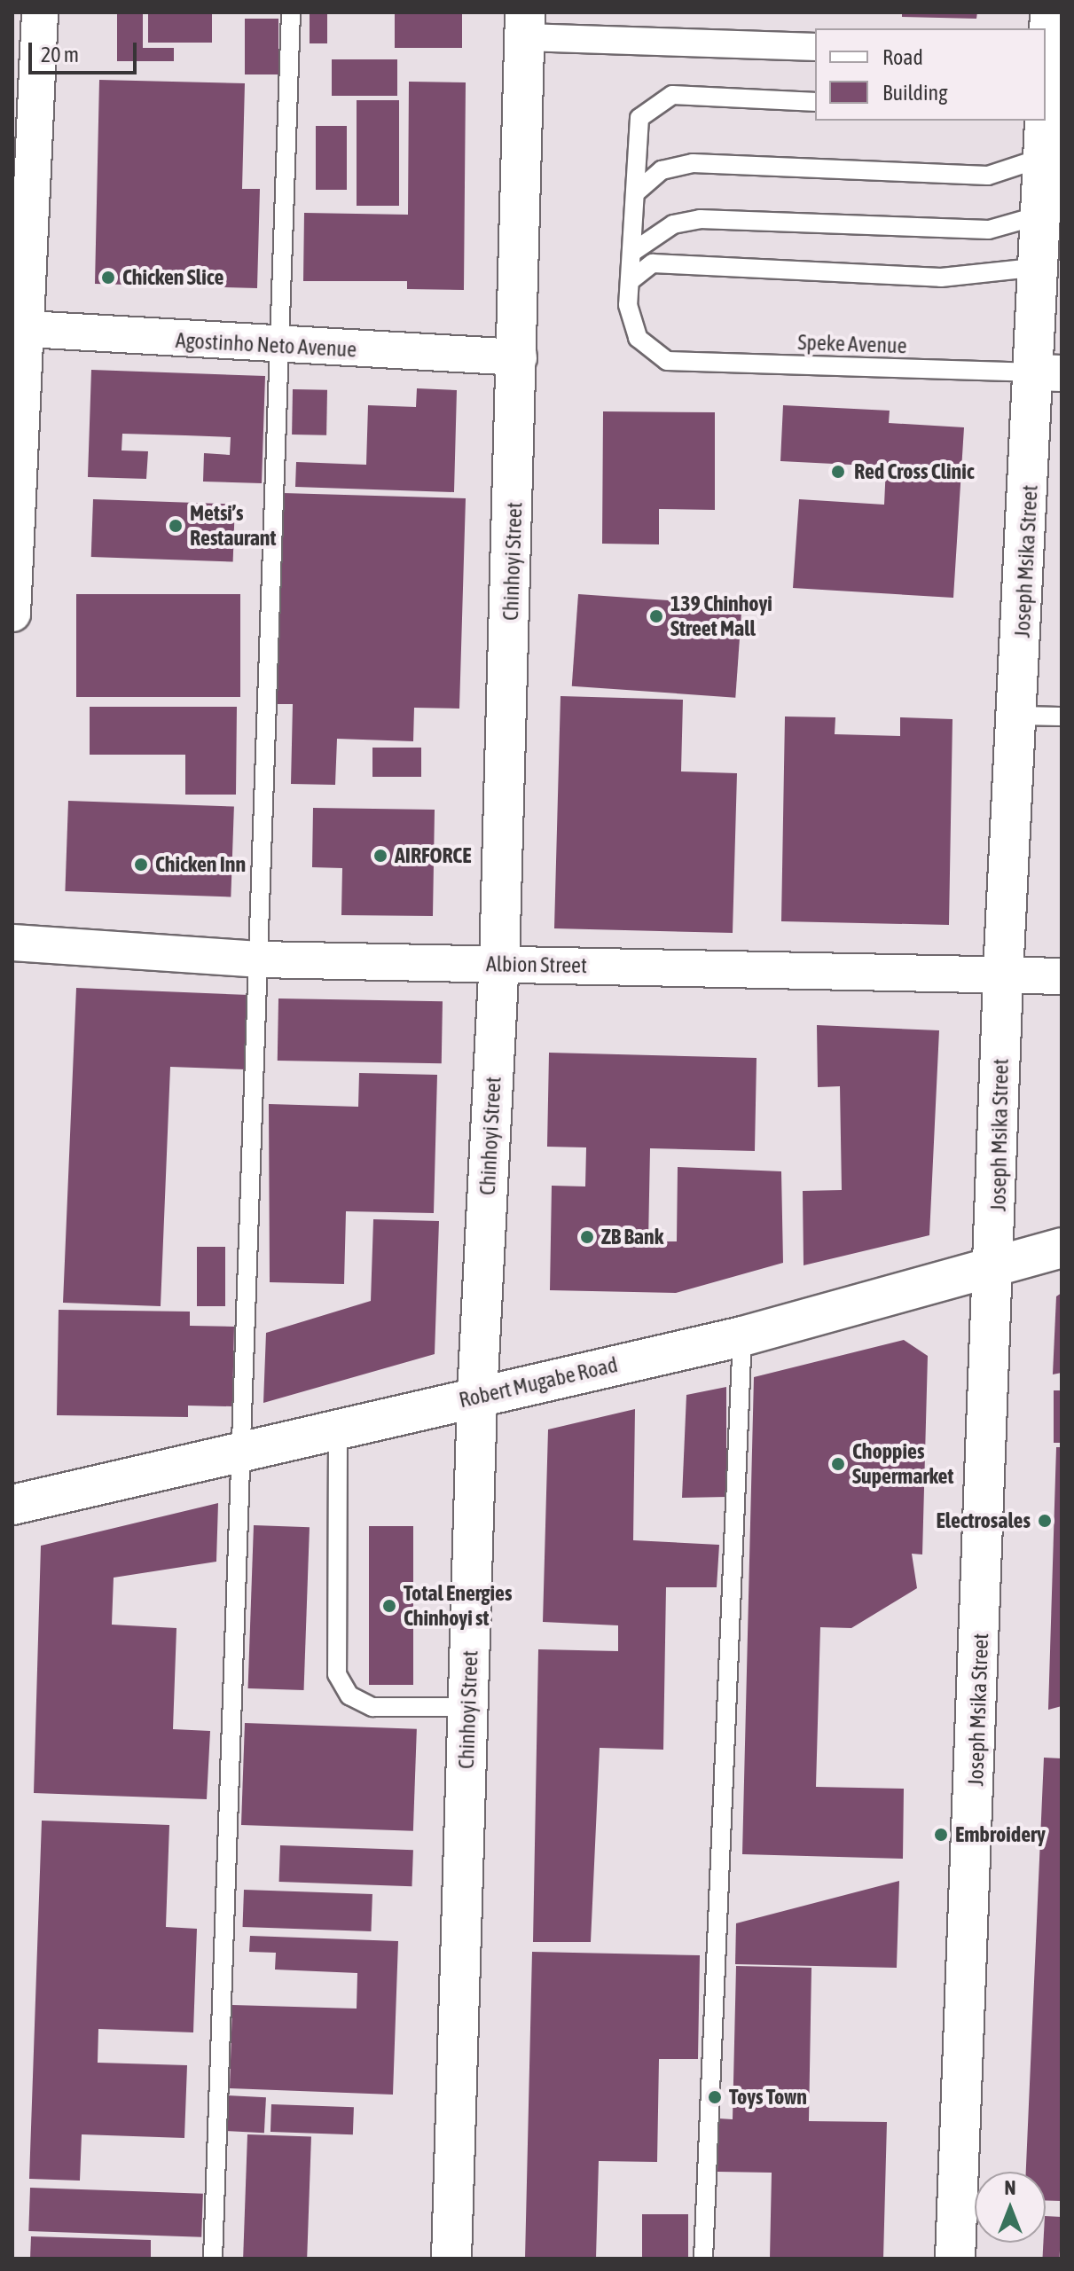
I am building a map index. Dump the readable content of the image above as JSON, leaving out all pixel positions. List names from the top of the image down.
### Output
{
  "streets": {
    "street": [
      "Agostinho Neto Avenue",
      "Chinhoyi Street",
      "Joseph Msika Street",
      "Albion Street",
      "Robert Mugabe Road"
    ],
    "lane": ["Speke Avenue"]
  },
  "crossings": [
    ["Speke Avenue", "Joseph Msika Street"],
    ["Agostinho Neto Avenue", "Chinhoyi Street"],
    ["Chinhoyi Street", "Albion Street"],
    ["Chinhoyi Street", "Robert Mugabe Road"],
    ["Joseph Msika Street", "Albion Street"],
    ["Joseph Msika Street", "Robert Mugabe Road"]
  ],
  "places": [
    "Chicken Slice",
    "Red Cross Clinic",
    "Metsi’s Restaurant",
    "139 Chinhoyi Street Mall",
    "AIRFORCE",
    "Chicken Inn",
    "ZB Bank",
    "Choppies Supermarket",
    "Electrosales",
    "Total Energies Chinhoyi st",
    "Embroidery",
    "Toys Town"
  ],
  "legend": ["Road", "Building"],
  "scale_bar": "20 m",
  "north": "top"
}
